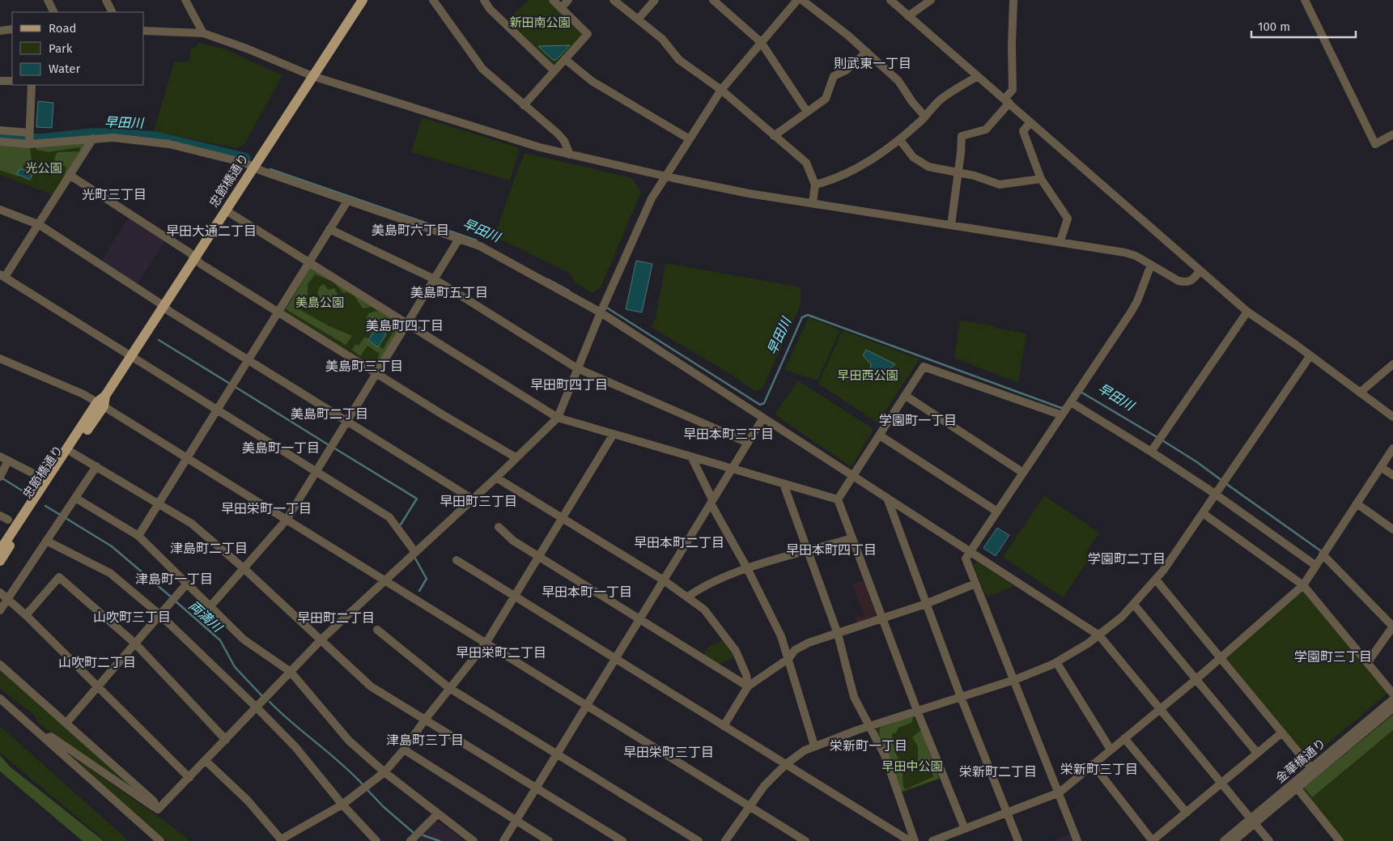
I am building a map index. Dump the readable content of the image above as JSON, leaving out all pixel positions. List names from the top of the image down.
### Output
{
  "streets": {
    "main road": ["忠節橋通り"],
    "street": ["金華橋通り"]
  },
  "districts": [
    "則武東一丁目",
    "光町三丁目",
    "美島町六丁目",
    "早田大通二丁目",
    "美島町五丁目",
    "美島町四丁目",
    "美島町三丁目",
    "早田町四丁目",
    "美島町二丁目",
    "学園町一丁目",
    "早田本町三丁目",
    "美島町一丁目",
    "早田町三丁目",
    "早田栄町一丁目",
    "早田本町二丁目",
    "津島町二丁目",
    "早田本町四丁目",
    "学園町二丁目",
    "津島町一丁目",
    "早田本町一丁目",
    "山吹町三丁目",
    "早田町二丁目",
    "早田栄町二丁目",
    "学園町三丁目",
    "山吹町二丁目",
    "津島町三丁目",
    "栄新町一丁目",
    "早田栄町三丁目",
    "栄新町三丁目",
    "栄新町二丁目"
  ],
  "water": ["早田川", "両満川"],
  "parks": [
    "新田南公園",
    "光公園",
    "美島公園",
    "早田西公園",
    "早田中公園"
  ],
  "legend": ["Road", "Park", "Water"],
  "scale_bar": "100 m"
}
